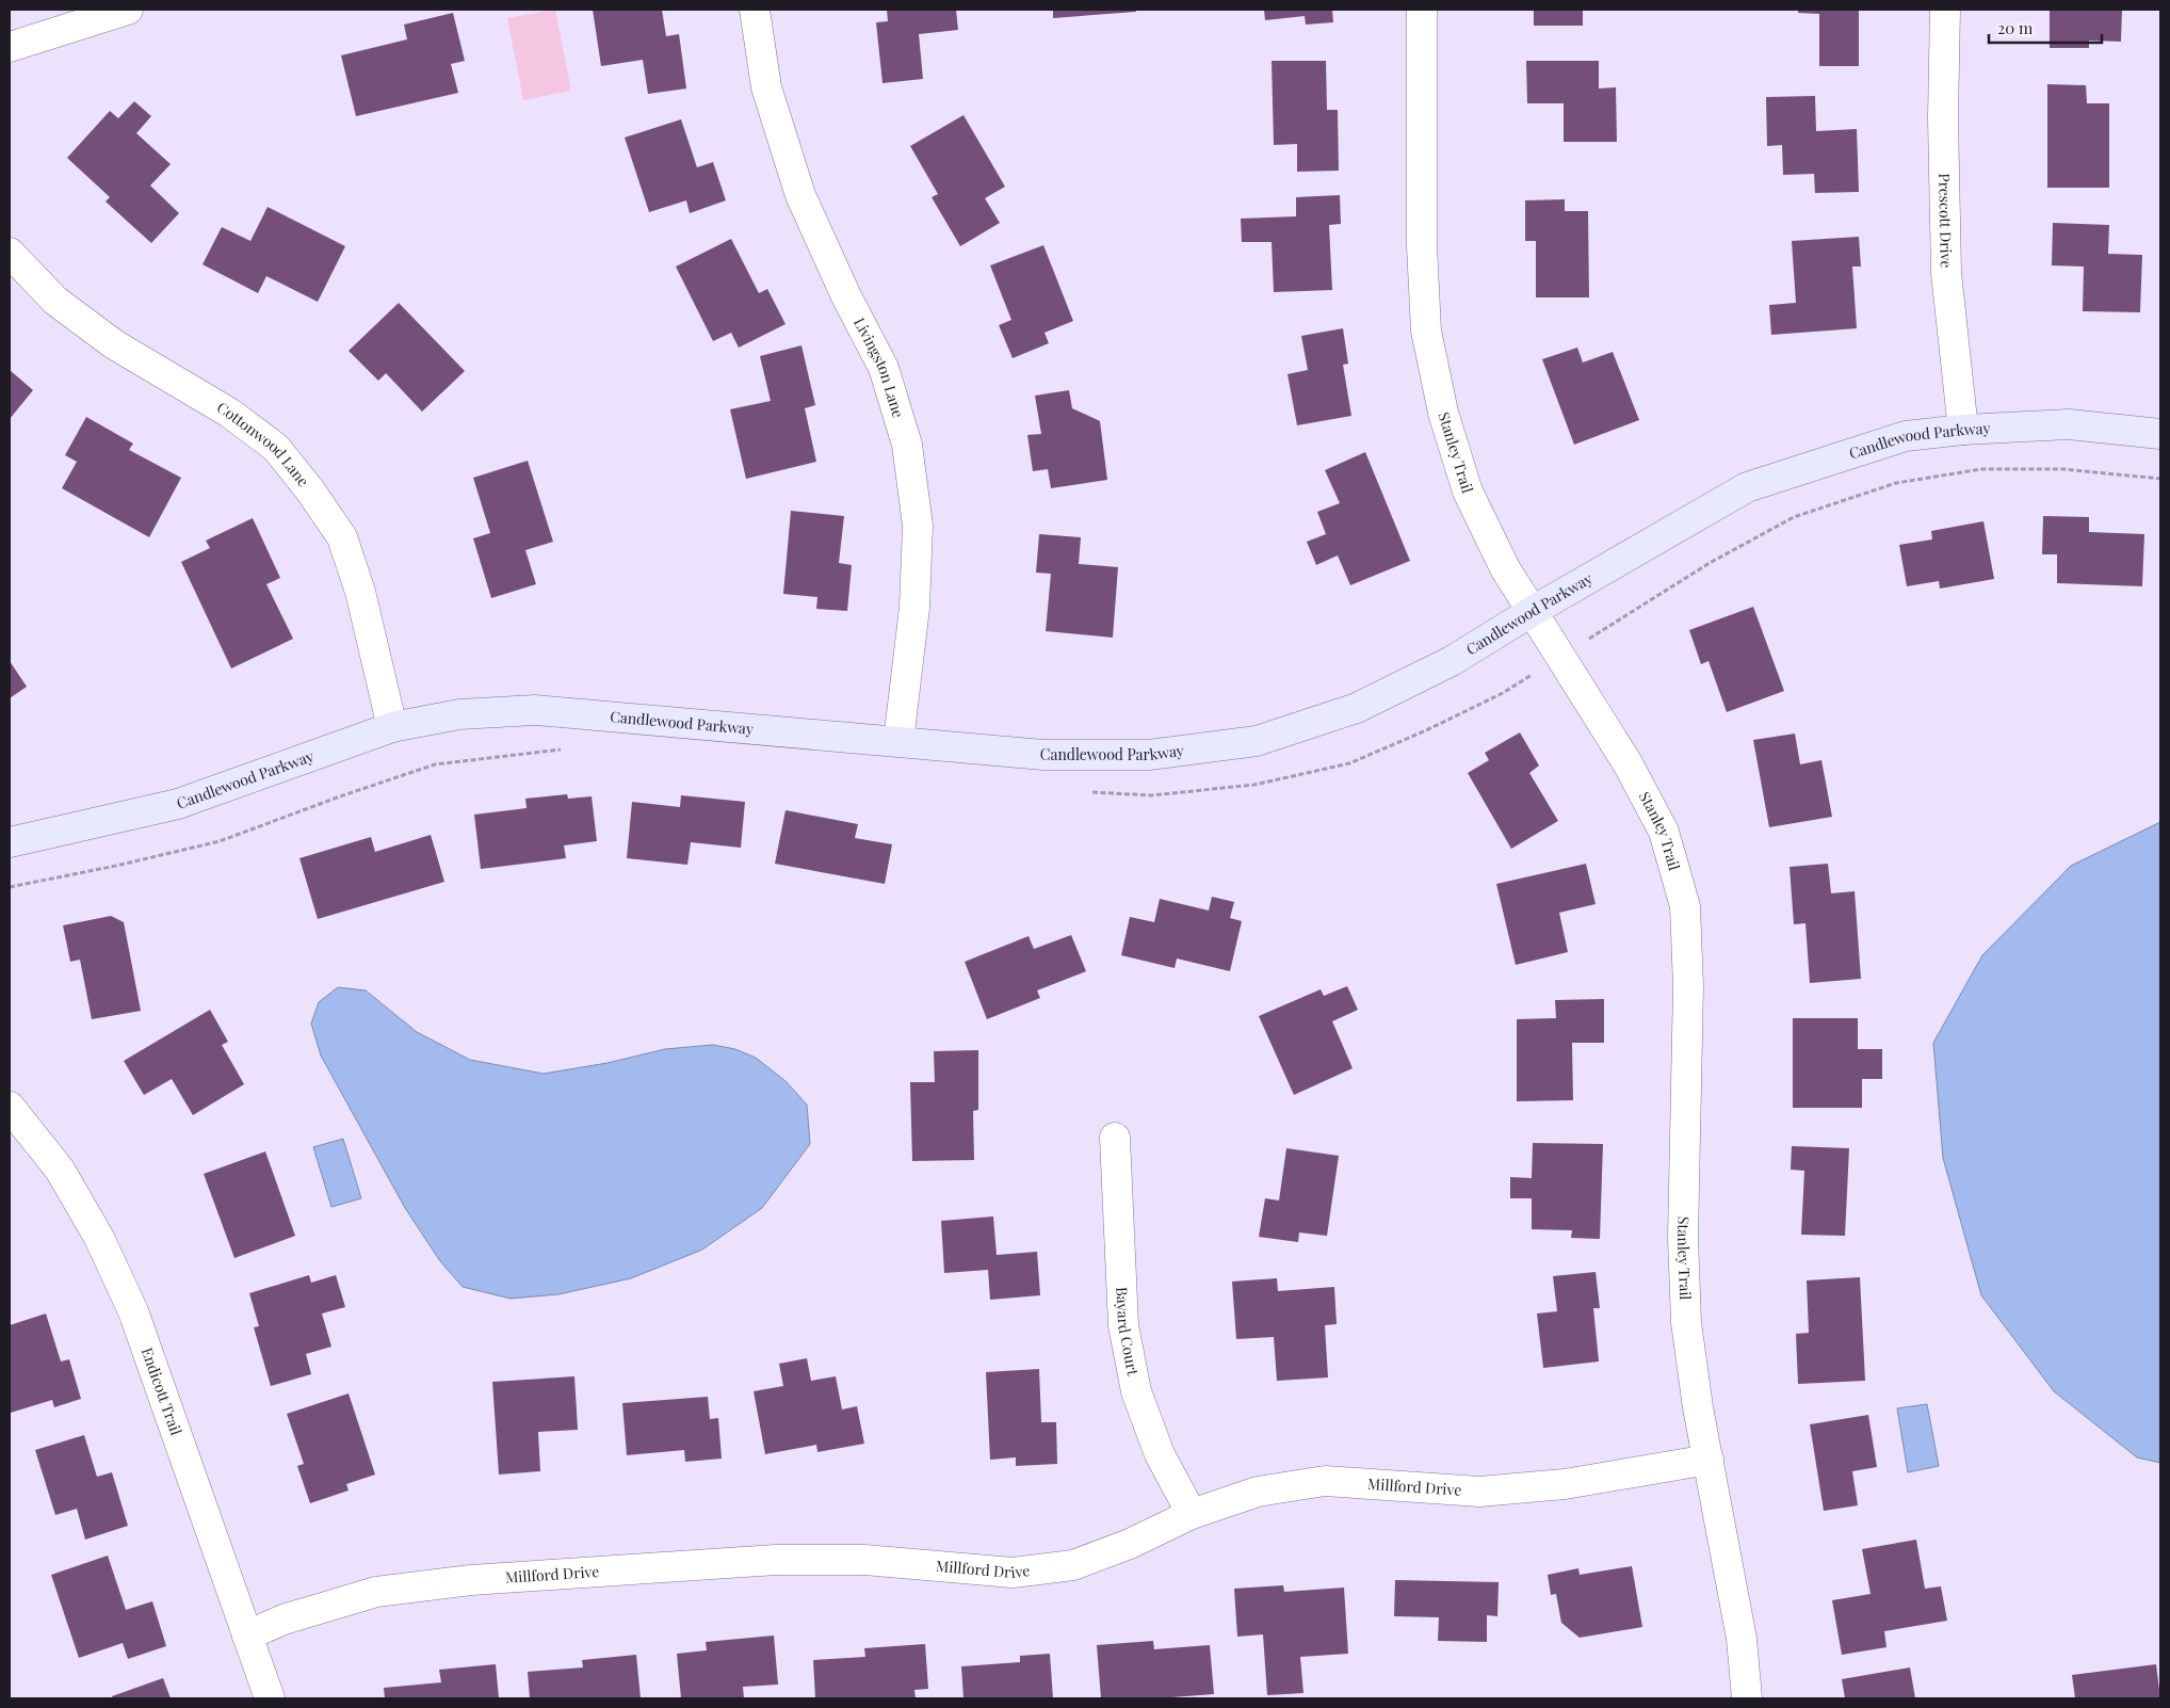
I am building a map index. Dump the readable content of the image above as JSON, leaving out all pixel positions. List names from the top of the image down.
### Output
{
  "streets": {
    "street": [
      "Prescott Drive",
      "Livingston Lane",
      "Candlewood Parkway",
      "Cottonwood Lane",
      "Stanley Trail",
      "Bayard Court",
      "Endicott Trail",
      "Millford Drive"
    ]
  },
  "crossings": [
    ["Prescott Drive", "Candlewood Parkway"],
    ["Livingston Lane", "Candlewood Parkway"],
    ["Candlewood Parkway", "Cottonwood Lane"],
    ["Candlewood Parkway", "Stanley Trail"],
    ["Stanley Trail", "Millford Drive"],
    ["Bayard Court", "Millford Drive"],
    ["Endicott Trail", "Millford Drive"]
  ],
  "scale_bar": "20 m"
}
